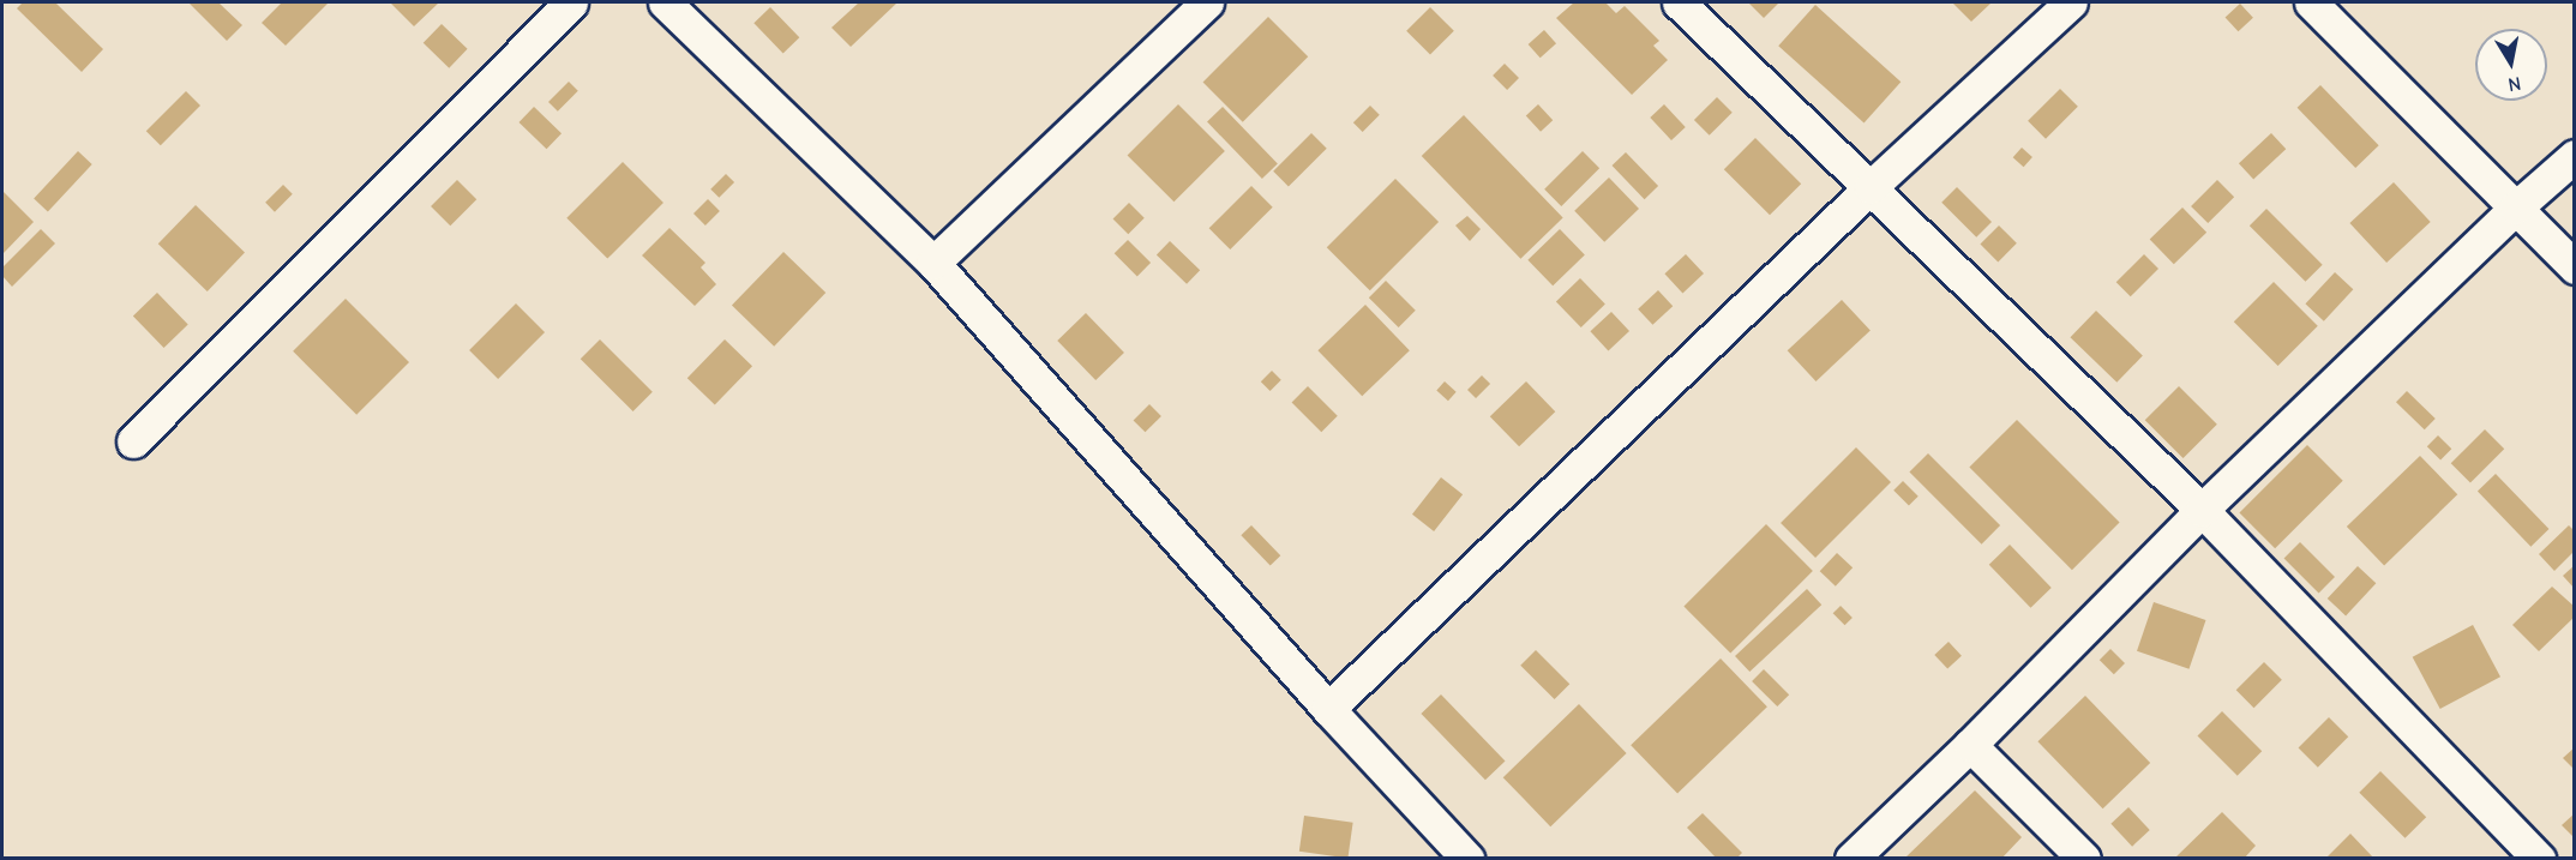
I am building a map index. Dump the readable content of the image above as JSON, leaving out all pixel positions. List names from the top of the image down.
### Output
{
  "north": "bottom"
}
